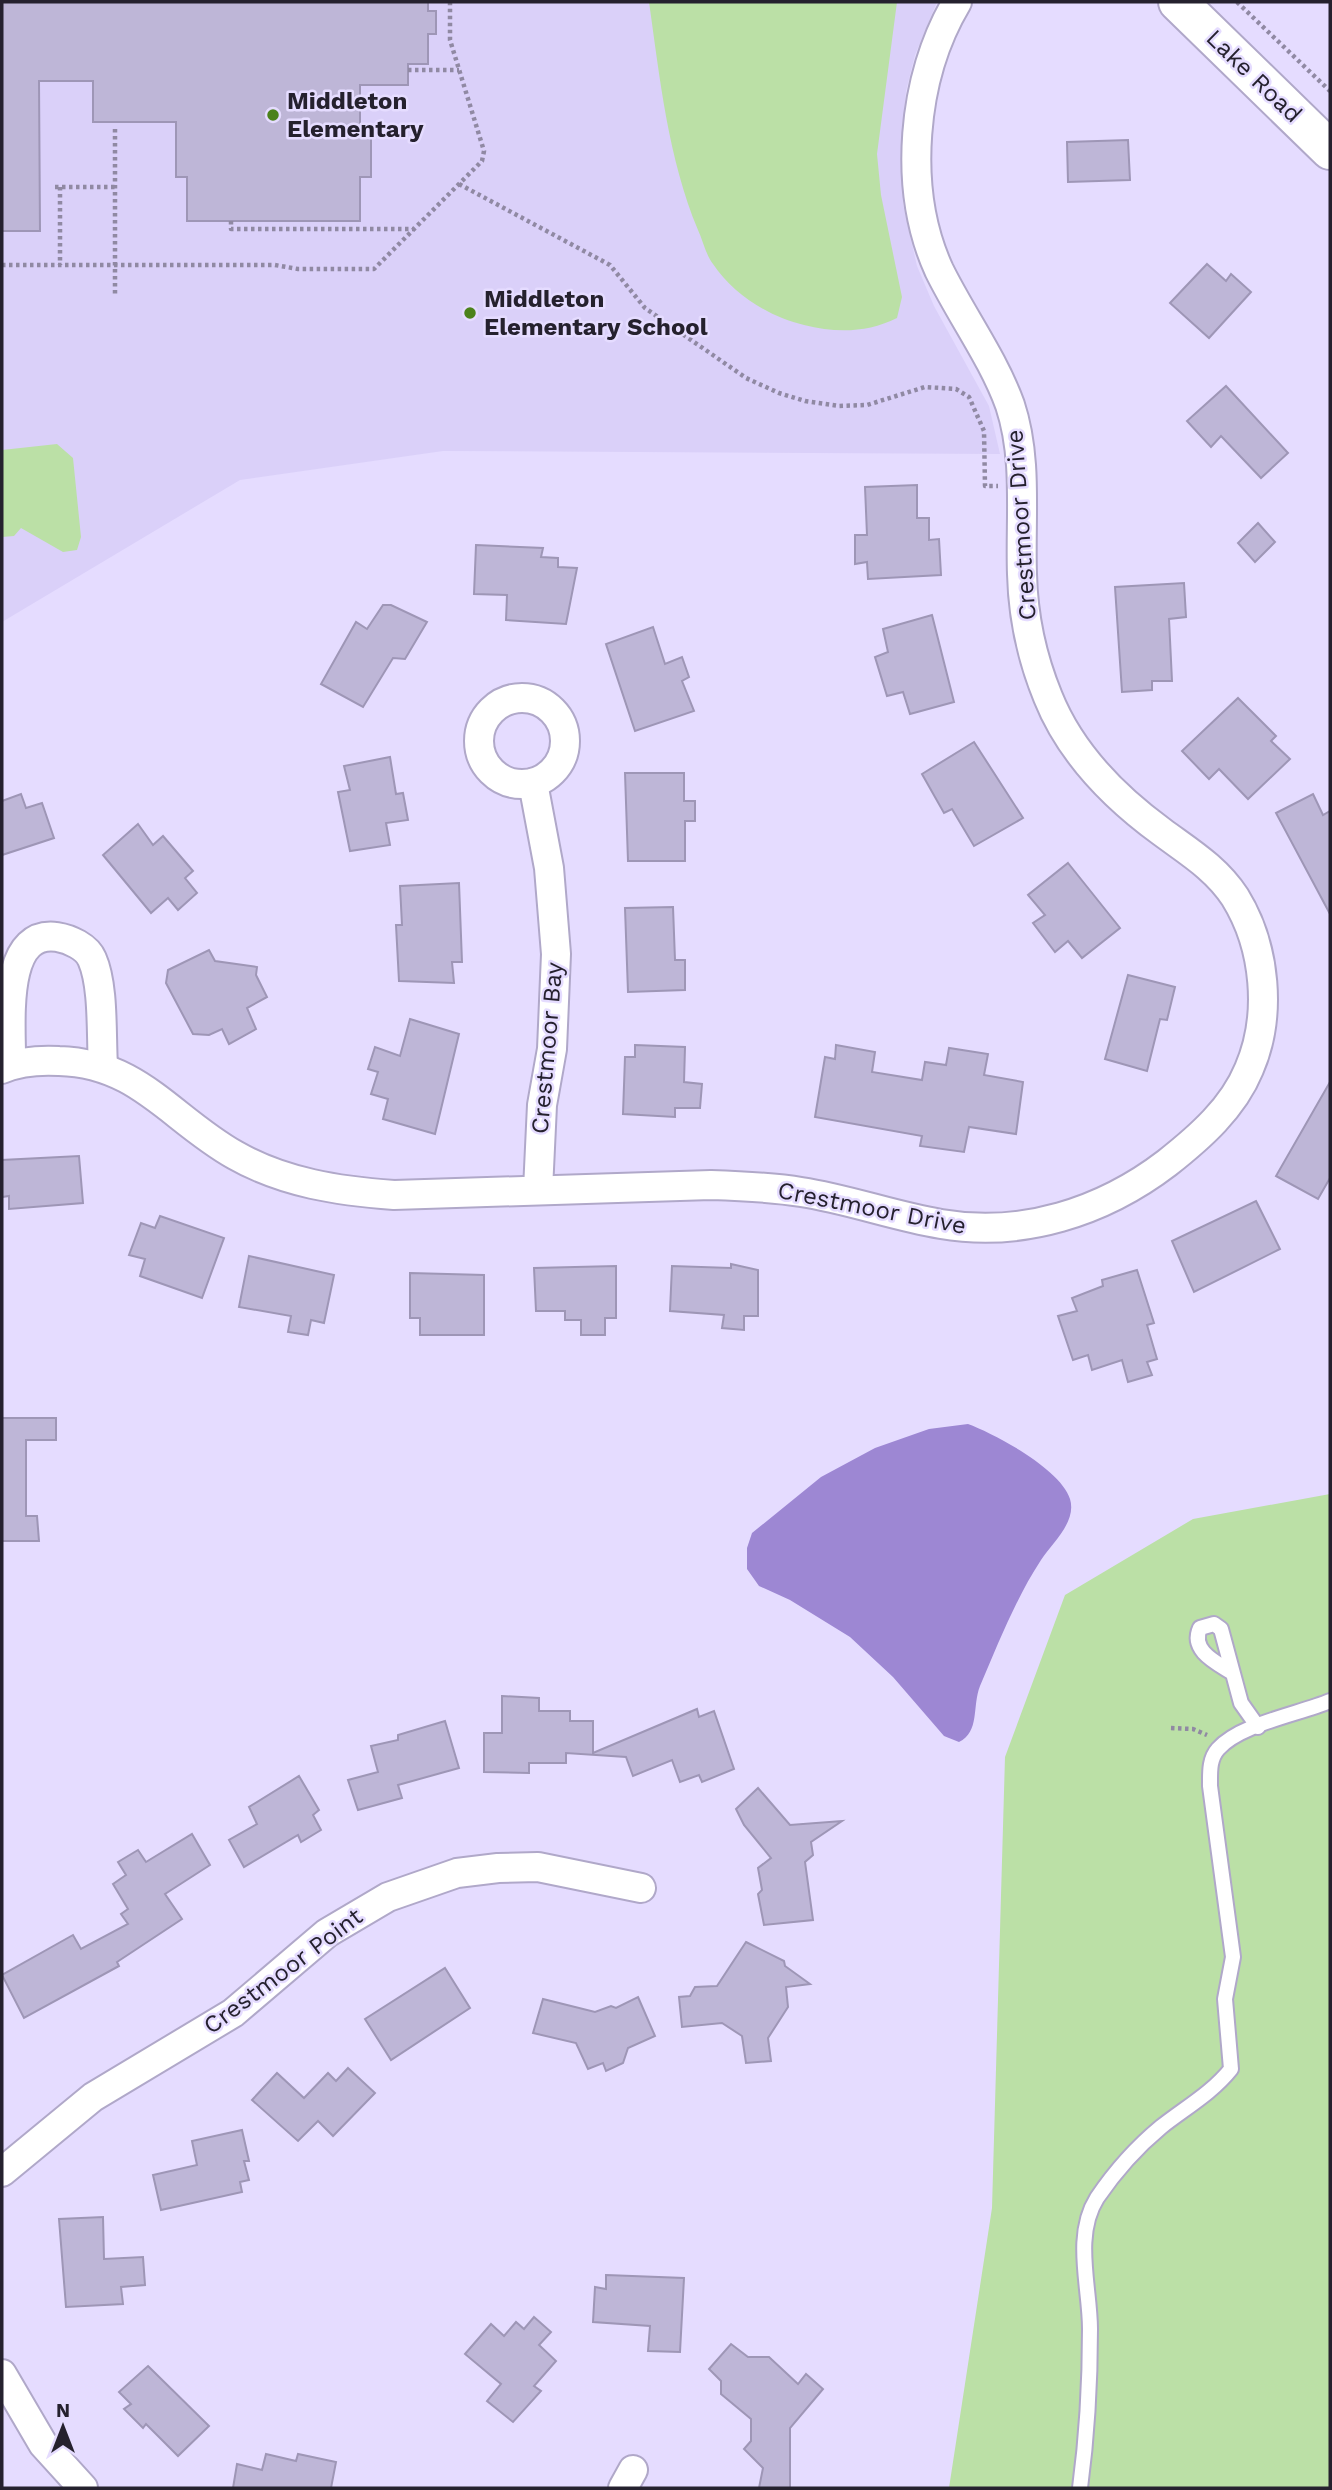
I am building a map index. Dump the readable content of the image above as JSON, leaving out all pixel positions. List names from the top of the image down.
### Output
{
  "streets": {
    "street": [
      "Lake Road",
      "Crestmoor Drive",
      "Crestmoor Bay",
      "Crestmoor Point"
    ]
  },
  "crossings": [
    ["Crestmoor Drive", "Crestmoor Bay"]
  ],
  "places": ["Middleton Elementary", "Middleton Elementary School"],
  "north": "top"
}
